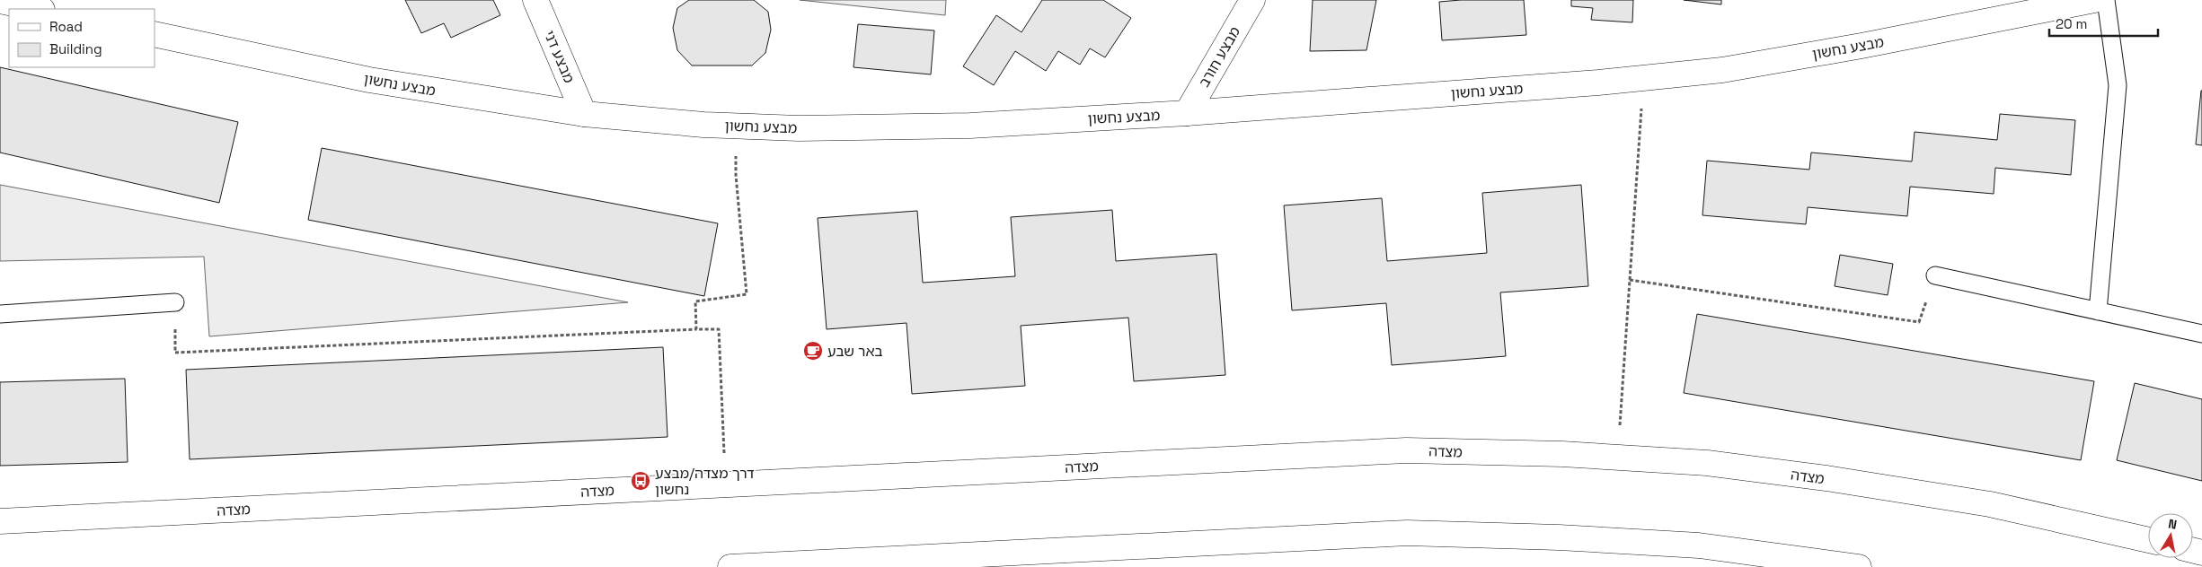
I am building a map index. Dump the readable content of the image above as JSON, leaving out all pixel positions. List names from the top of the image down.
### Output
{
  "streets": {
    "main road": [
      "מבצע נחשון",
      "מבצע דני",
      "מבצע חורב",
      "מצדה"
    ]
  },
  "crossings": [
    ["מבצע נחשון", "מבצע דני"],
    ["מבצע נחשון", "מבצע חורב"]
  ],
  "places": {
    "cafe": ["באר שבע"],
    "bus stop": ["דרך מצדה/מבצע נחשון"]
  },
  "legend": ["Road", "Building"],
  "scale_bar": "20 m",
  "north": "top"
}
